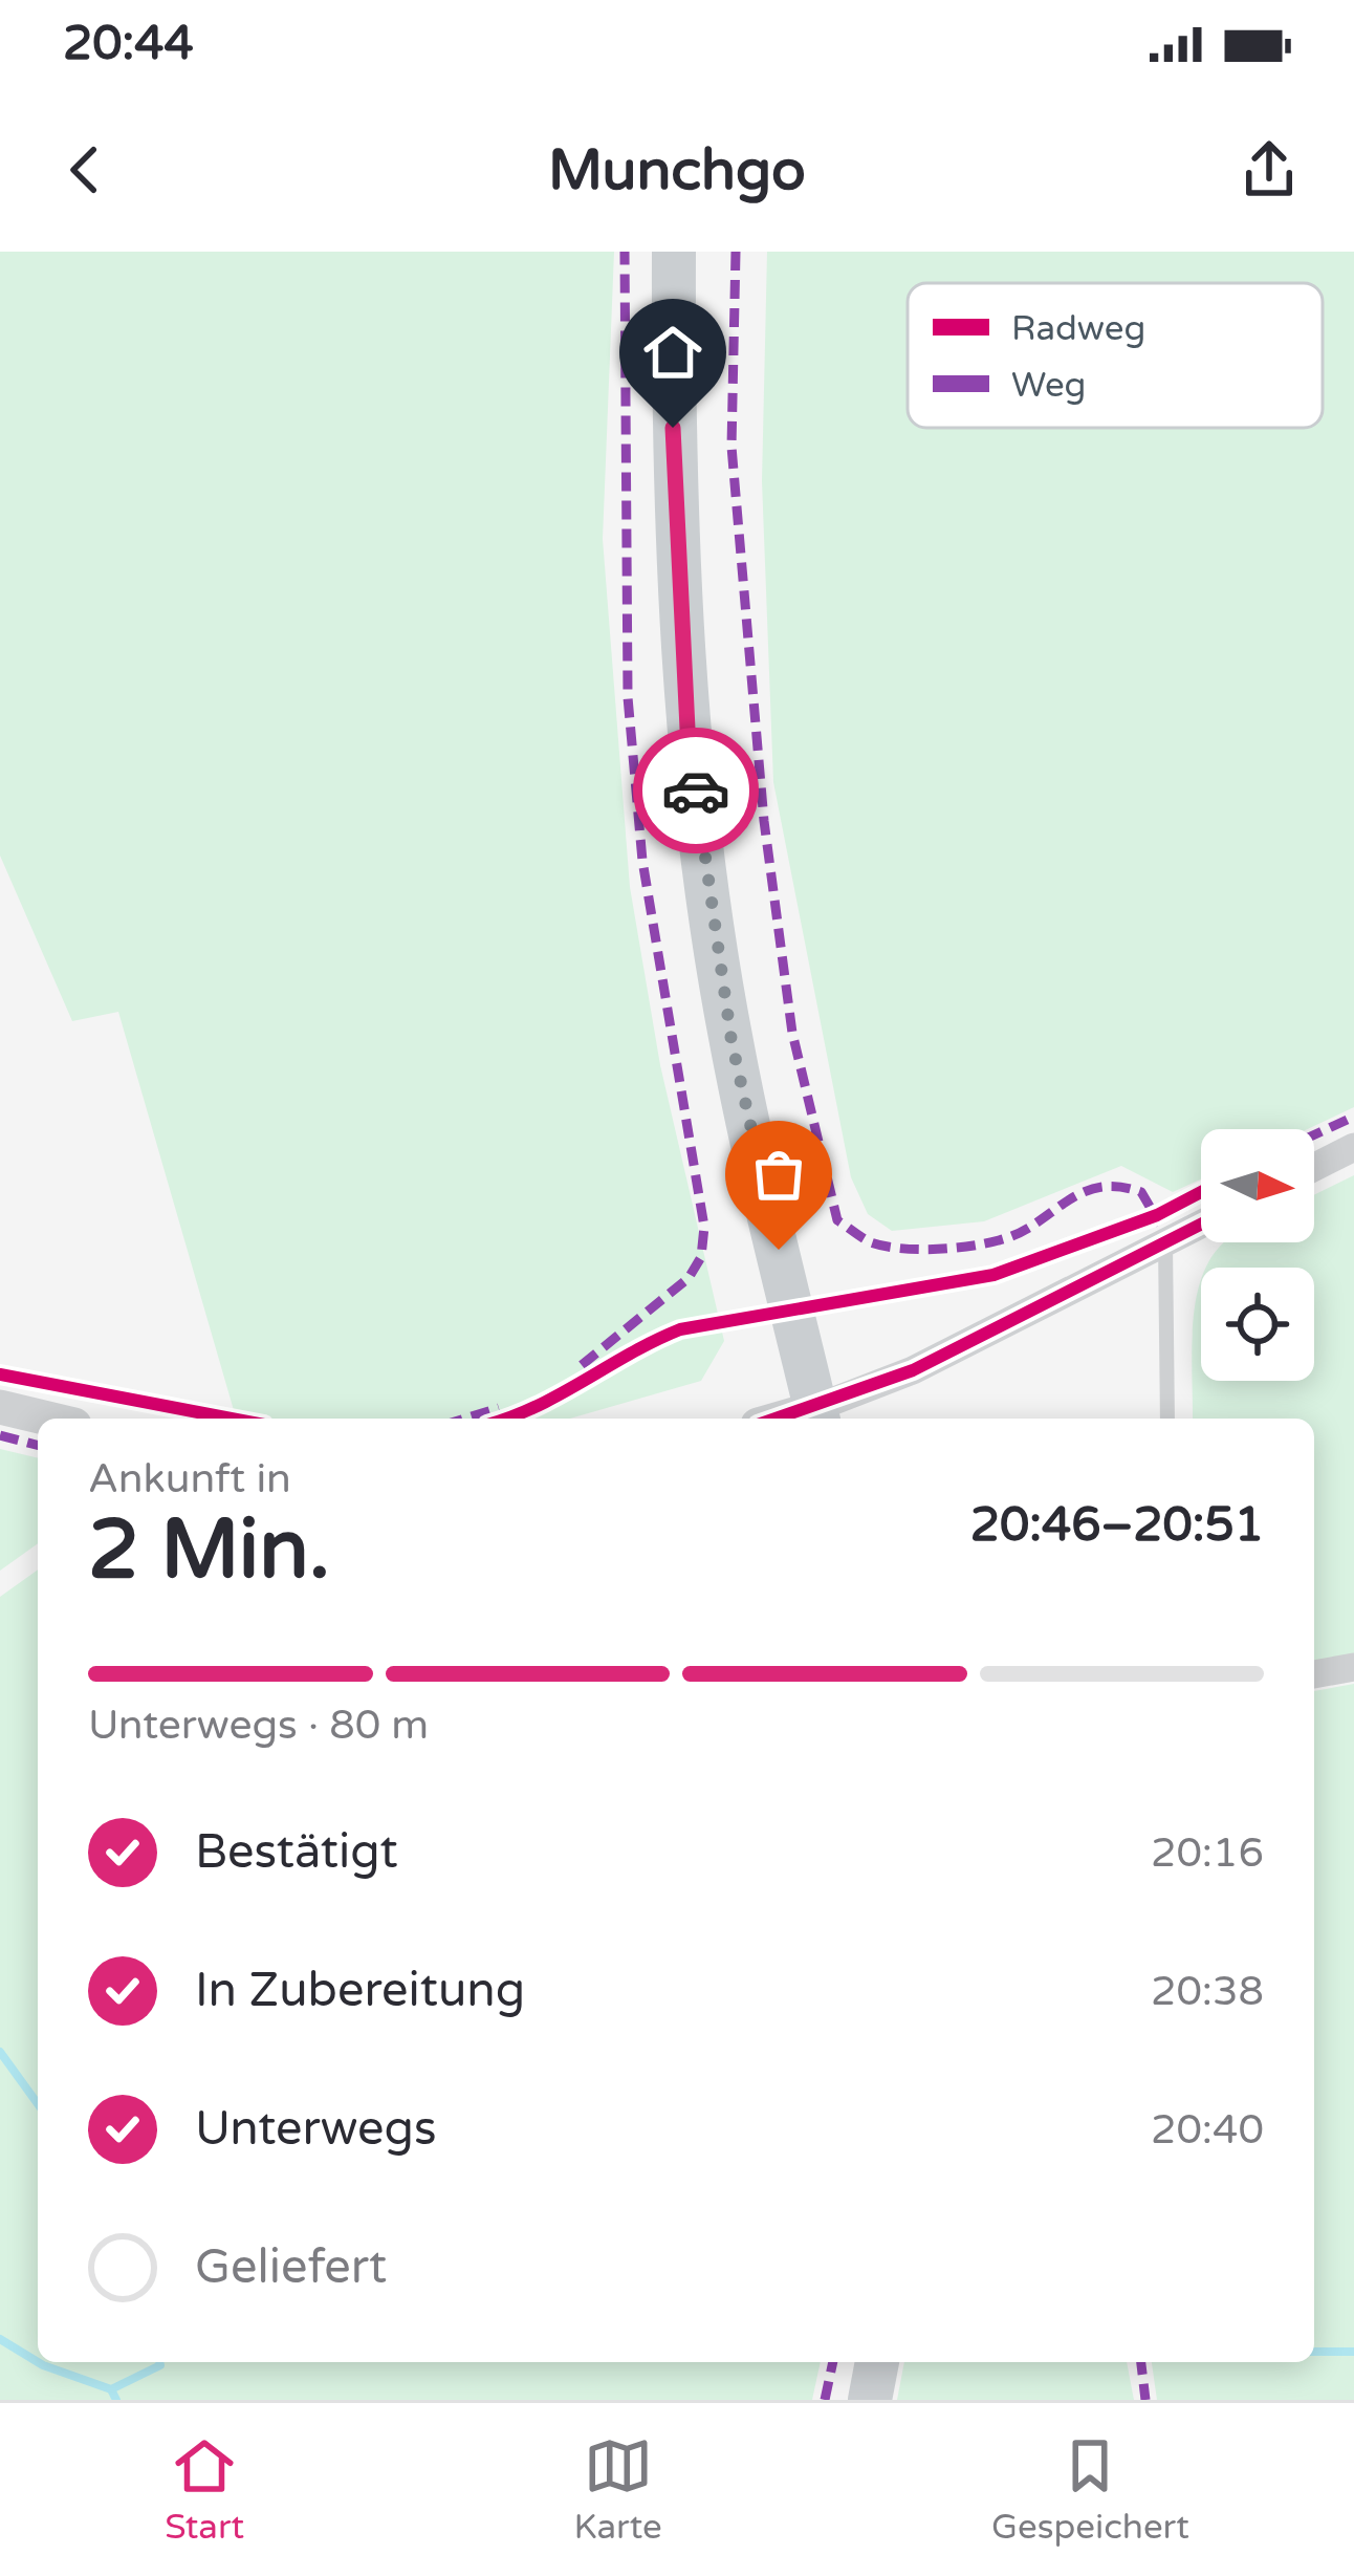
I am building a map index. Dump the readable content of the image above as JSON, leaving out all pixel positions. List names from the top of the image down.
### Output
{
  "legend": ["Radweg", "Weg"],
  "north": "right",
  "page": {
    "status": "20:44",
    "header": "Munchgo",
    "heading": ["2 Min.", "Ankunft in", "20:46–20:51"],
    "bar": "Unterwegs · 80 m",
    "list": [
      ["Bestätigt", "20:16"],
      ["In Zubereitung", "20:38"],
      ["Unterwegs", "20:40"],
      "Geliefert"
    ],
    "tabs": ["Start", "Karte", "Gespeichert"]
  }
}
